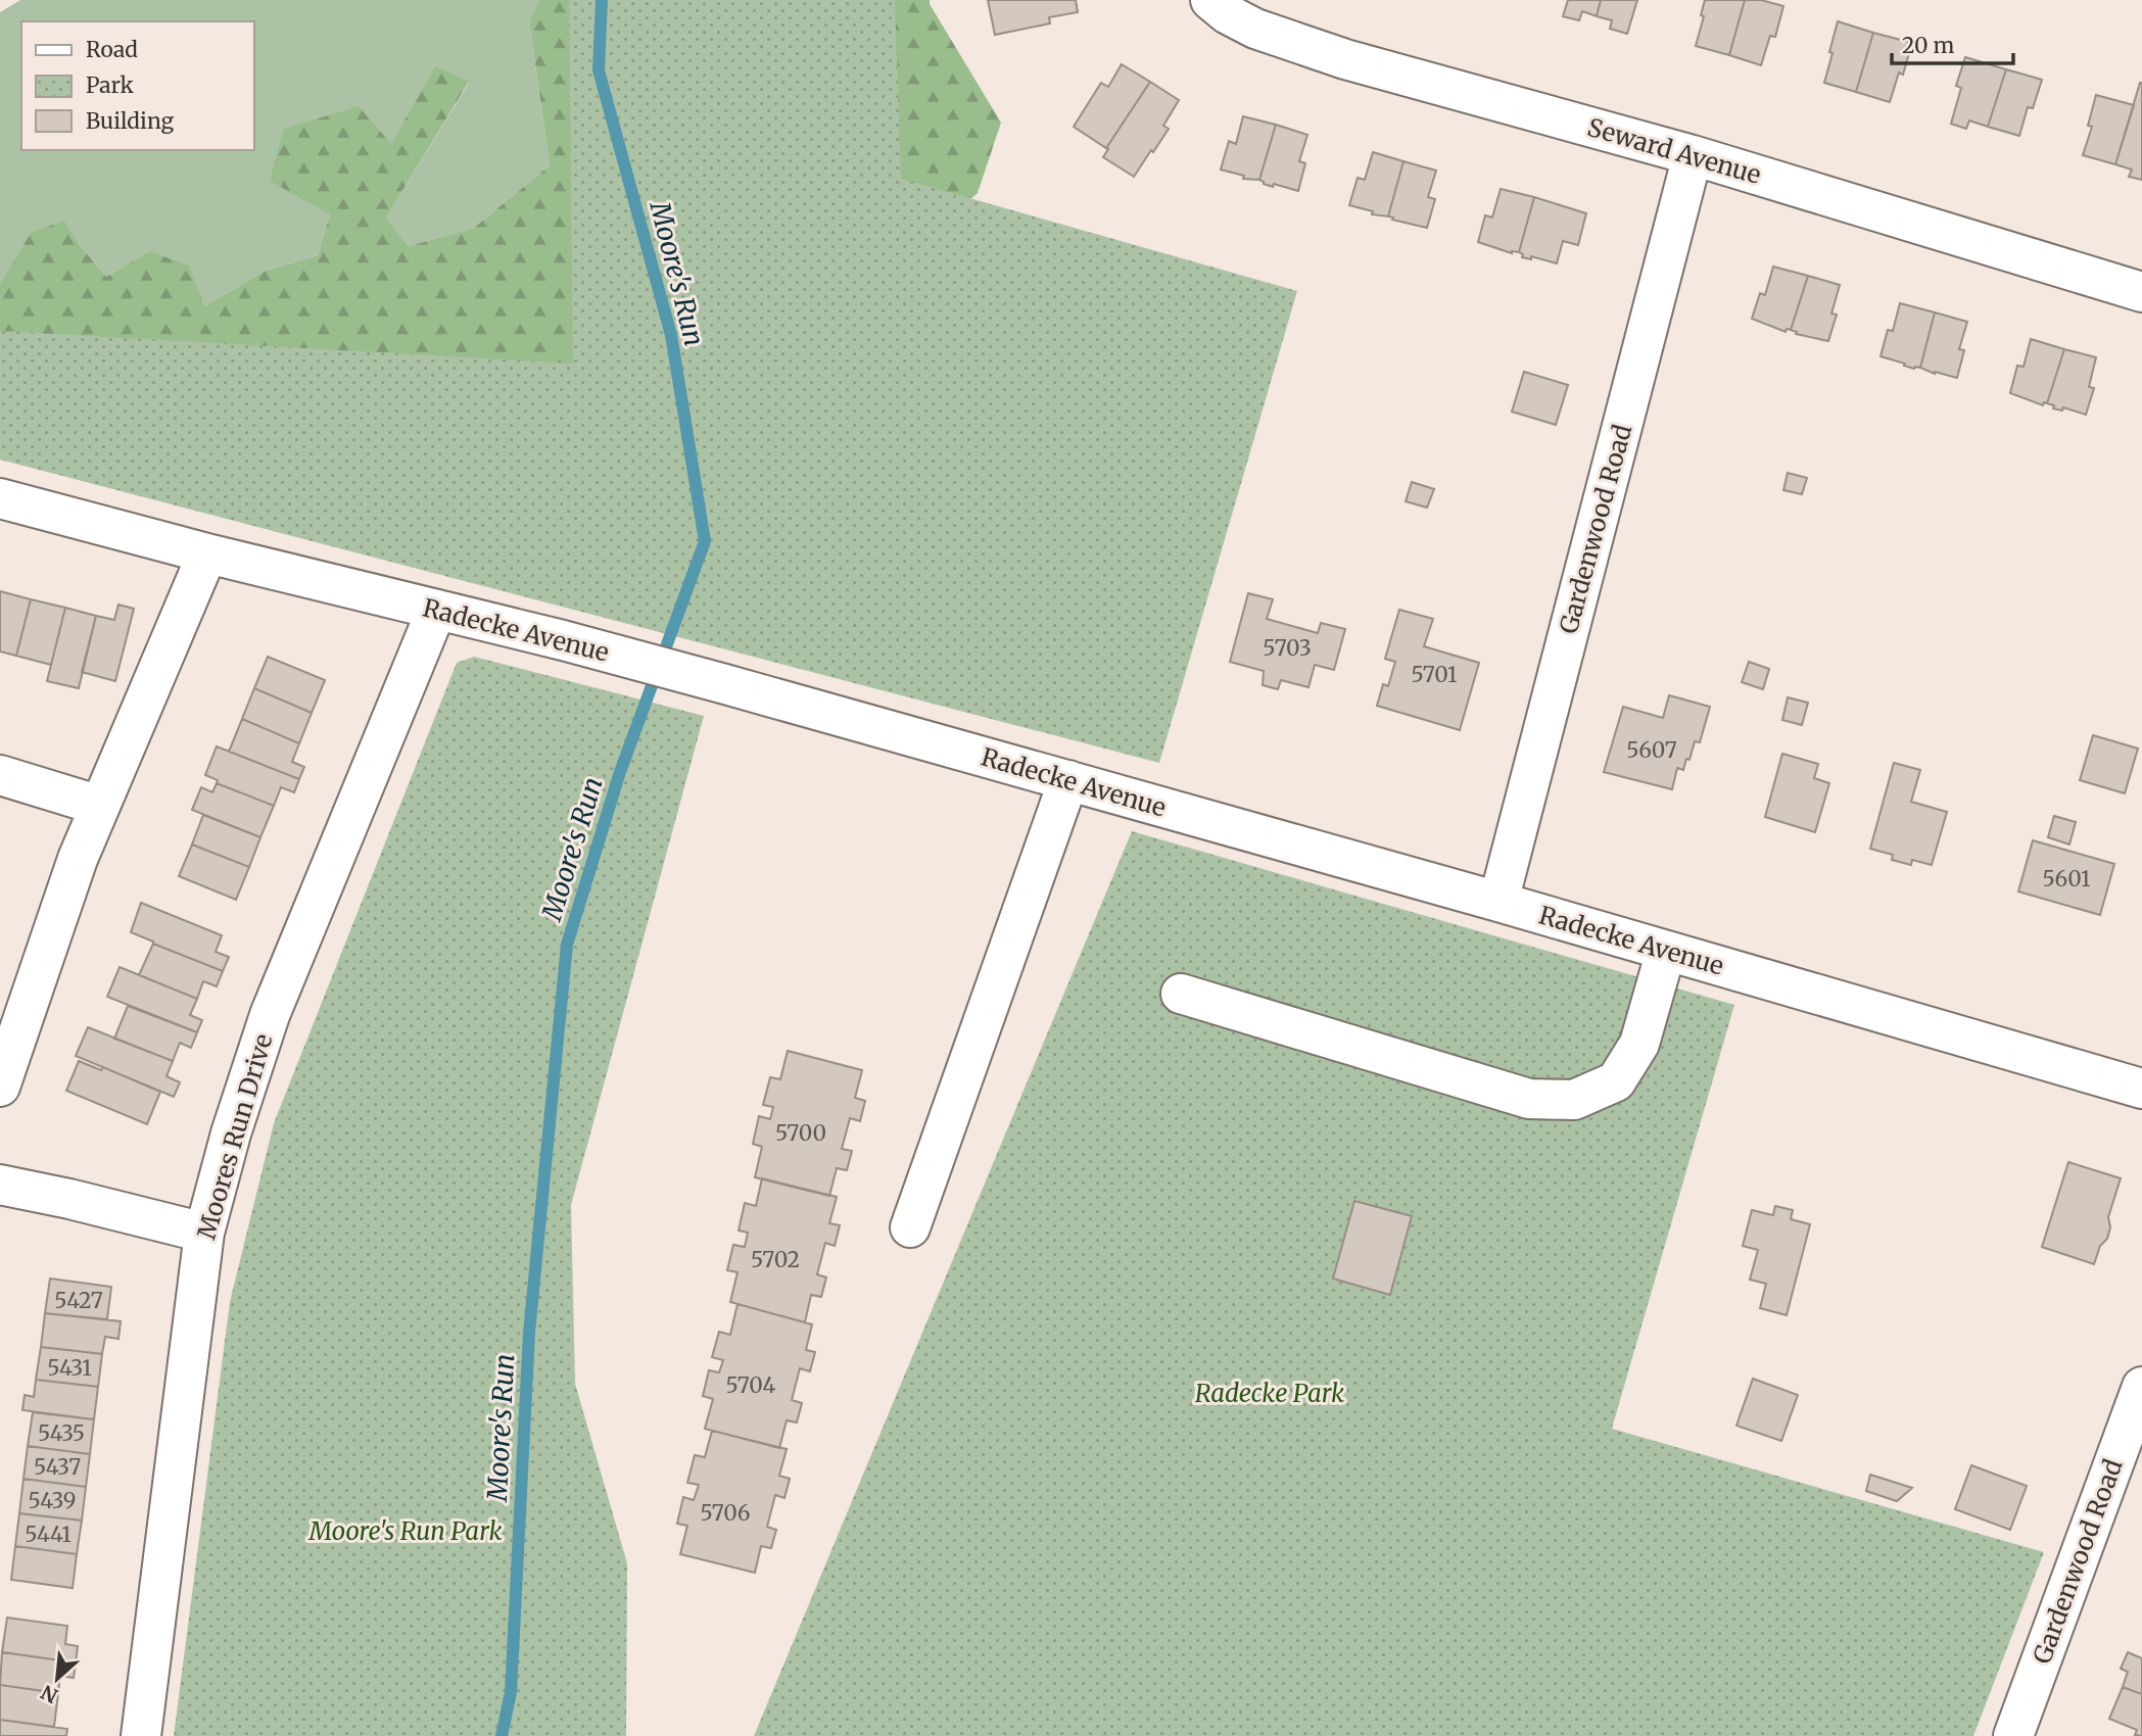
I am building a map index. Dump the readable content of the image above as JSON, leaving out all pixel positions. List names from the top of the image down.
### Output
{
  "streets": {
    "street": [
      "Seward Avenue",
      "Gardenwood Road",
      "Radecke Avenue",
      "Moores Run Drive"
    ]
  },
  "crossings": [
    ["Seward Avenue", "Gardenwood Road"],
    ["Gardenwood Road", "Radecke Avenue"],
    ["Radecke Avenue", "Moores Run Drive"]
  ],
  "water": ["Moore's Run"],
  "parks": ["Radecke Park", "Moore's Run Park"],
  "house_numbers": [
    "5703",
    "5701",
    "5607",
    "5601",
    "5700",
    "5702",
    "5427",
    "5431",
    "5704",
    "5435",
    "5437",
    "5439",
    "5706",
    "5441"
  ],
  "legend": ["Road", "Park", "Building"],
  "scale_bar": "20 m",
  "north": "bottom left"
}
